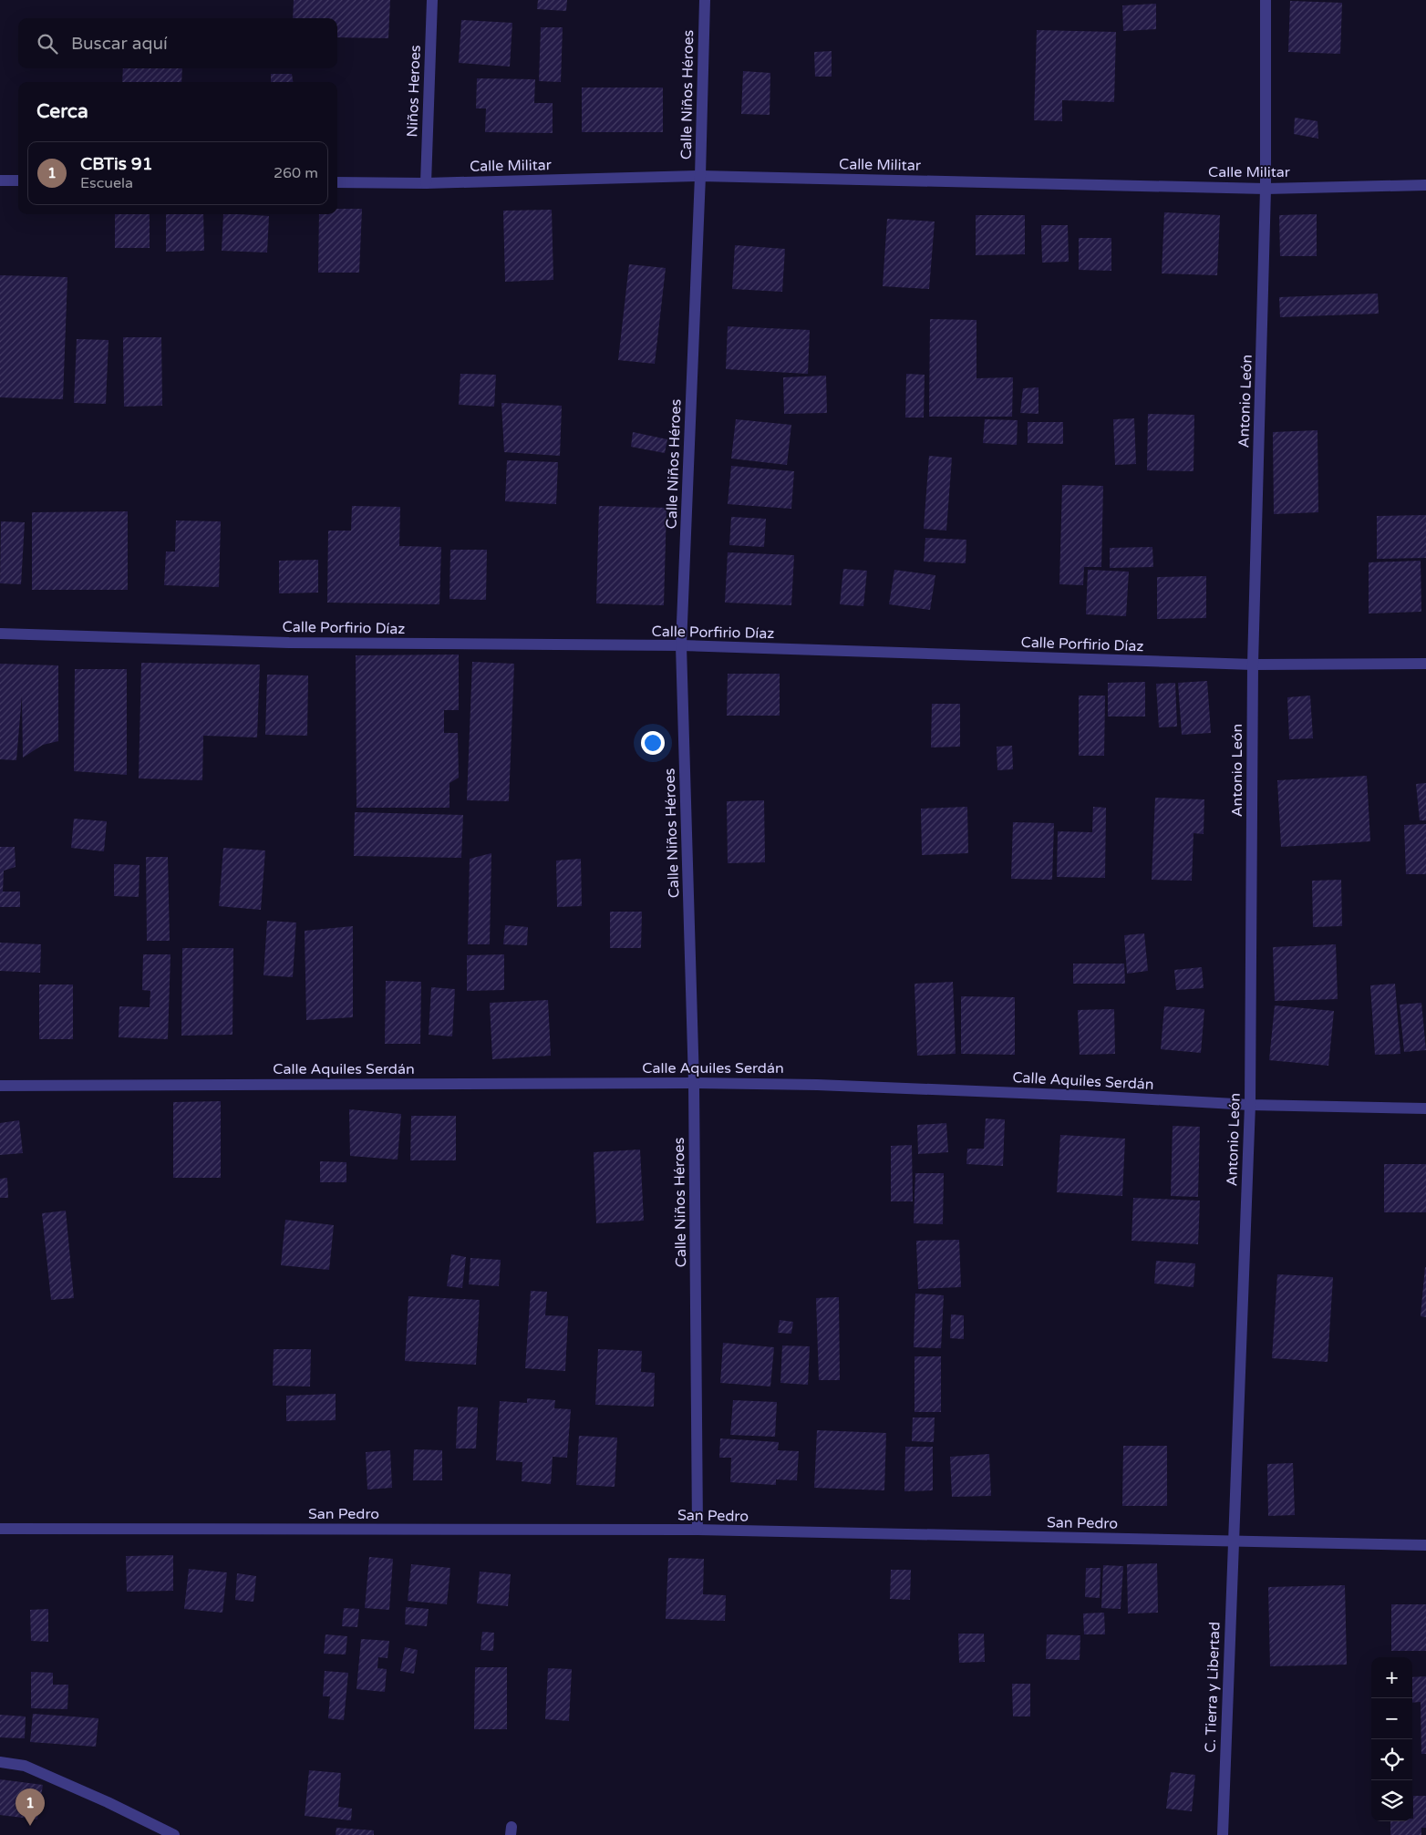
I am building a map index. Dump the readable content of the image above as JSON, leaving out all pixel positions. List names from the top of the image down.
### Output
{
  "streets": {
    "street": [
      "Niños Heroes",
      "Calle Niños Héroes",
      "Calle Militar",
      "Antonio León",
      "Calle Porfirio Díaz",
      "Calle Aquiles Serdán",
      "San Pedro",
      "C. Tierra y Libertad"
    ]
  },
  "crossings": [
    ["Niños Heroes", "Calle Militar"],
    ["Calle Niños Héroes", "Calle Militar"],
    ["Calle Niños Héroes", "Calle Porfirio Díaz"],
    ["Calle Niños Héroes", "Calle Aquiles Serdán"],
    ["Calle Niños Héroes", "San Pedro"],
    ["Calle Militar", "Antonio León"],
    ["Antonio León", "Calle Porfirio Díaz"],
    ["Antonio León", "Calle Aquiles Serdán"],
    ["Antonio León", "San Pedro"],
    ["Antonio León", "C. Tierra y Libertad"],
    ["San Pedro", "C. Tierra y Libertad"]
  ],
  "page": {
    "search": "Buscar aquí",
    "heading": "Cerca",
    "list": [
      {
        "mark": "1",
        "name": "CBTis 91",
        "note": "Escuela",
        "value": "260 m"
      }
    ],
    "map_buttons": ["+", "−"],
    "pins": "1"
  }
}
